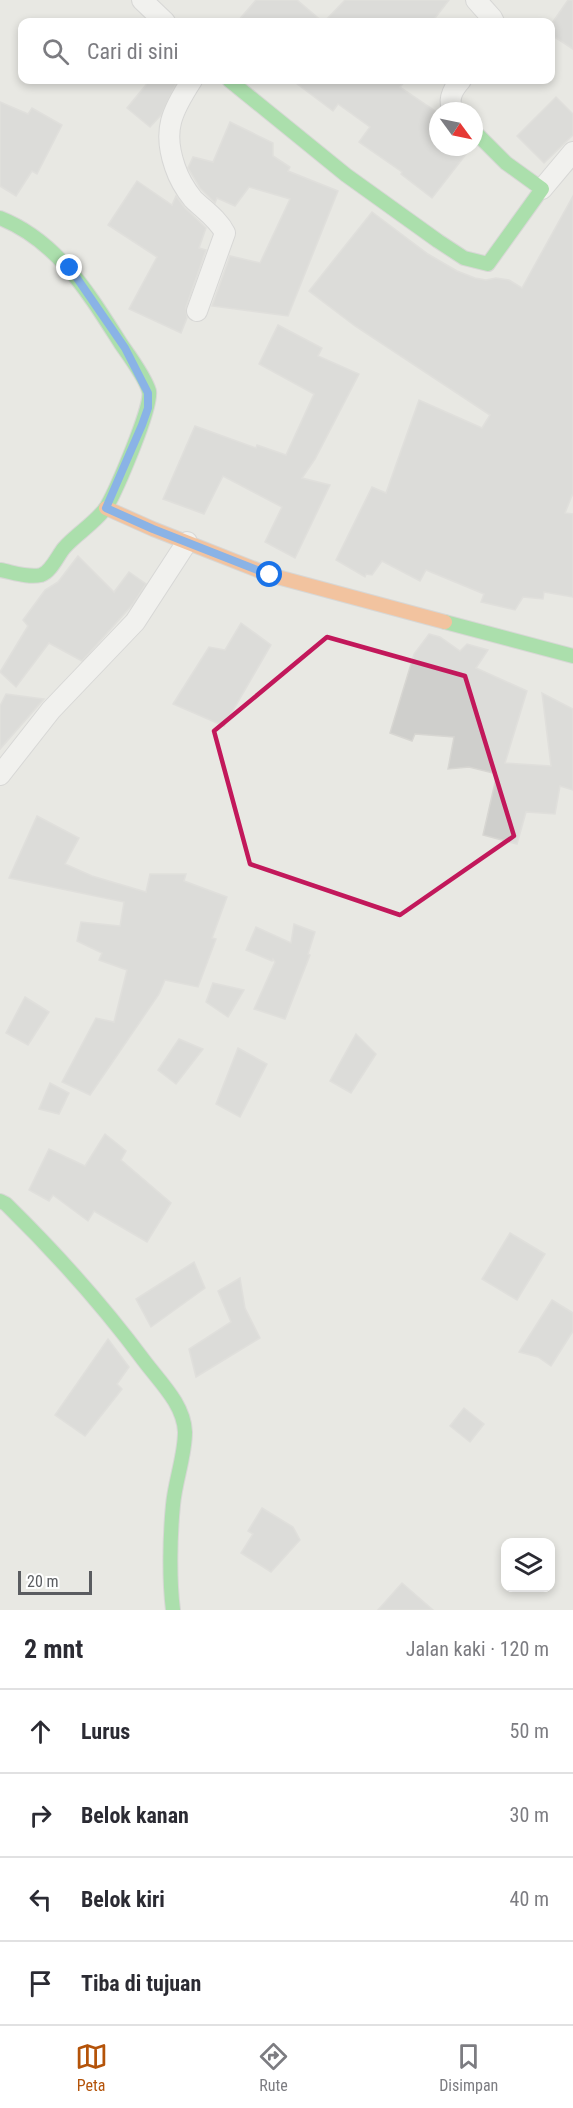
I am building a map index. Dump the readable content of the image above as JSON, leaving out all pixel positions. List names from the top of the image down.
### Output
{
  "scale_bar": "20 m",
  "north": "bottom right",
  "page": {
    "search": "Cari di sini",
    "scale": "20 m",
    "heading": ["2 mnt", "Jalan kaki · 120 m"],
    "list": [
      ["Lurus", "50 m"],
      ["Belok kanan", "30 m"],
      ["Belok kiri", "40 m"],
      "Tiba di tujuan"
    ],
    "nav": ["Peta", "Rute", "Disimpan"]
  }
}
